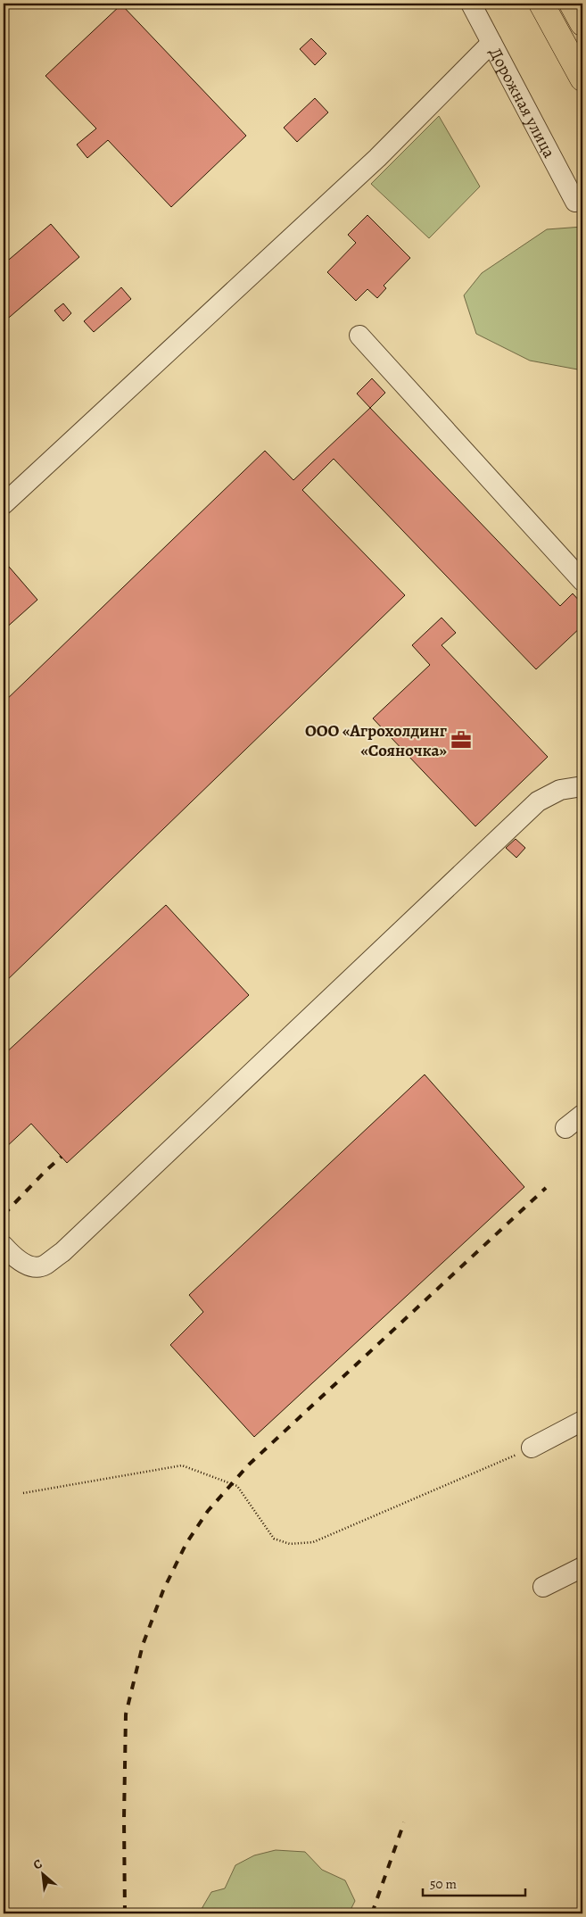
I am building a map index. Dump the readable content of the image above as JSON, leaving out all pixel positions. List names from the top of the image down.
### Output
{
  "streets": {
    "street": ["Дорожная улица"]
  },
  "places": {
    "office": ["ООО «Агрохолдинг «Сояночка»"]
  },
  "scale_bar": "50 m",
  "north": "top left"
}
